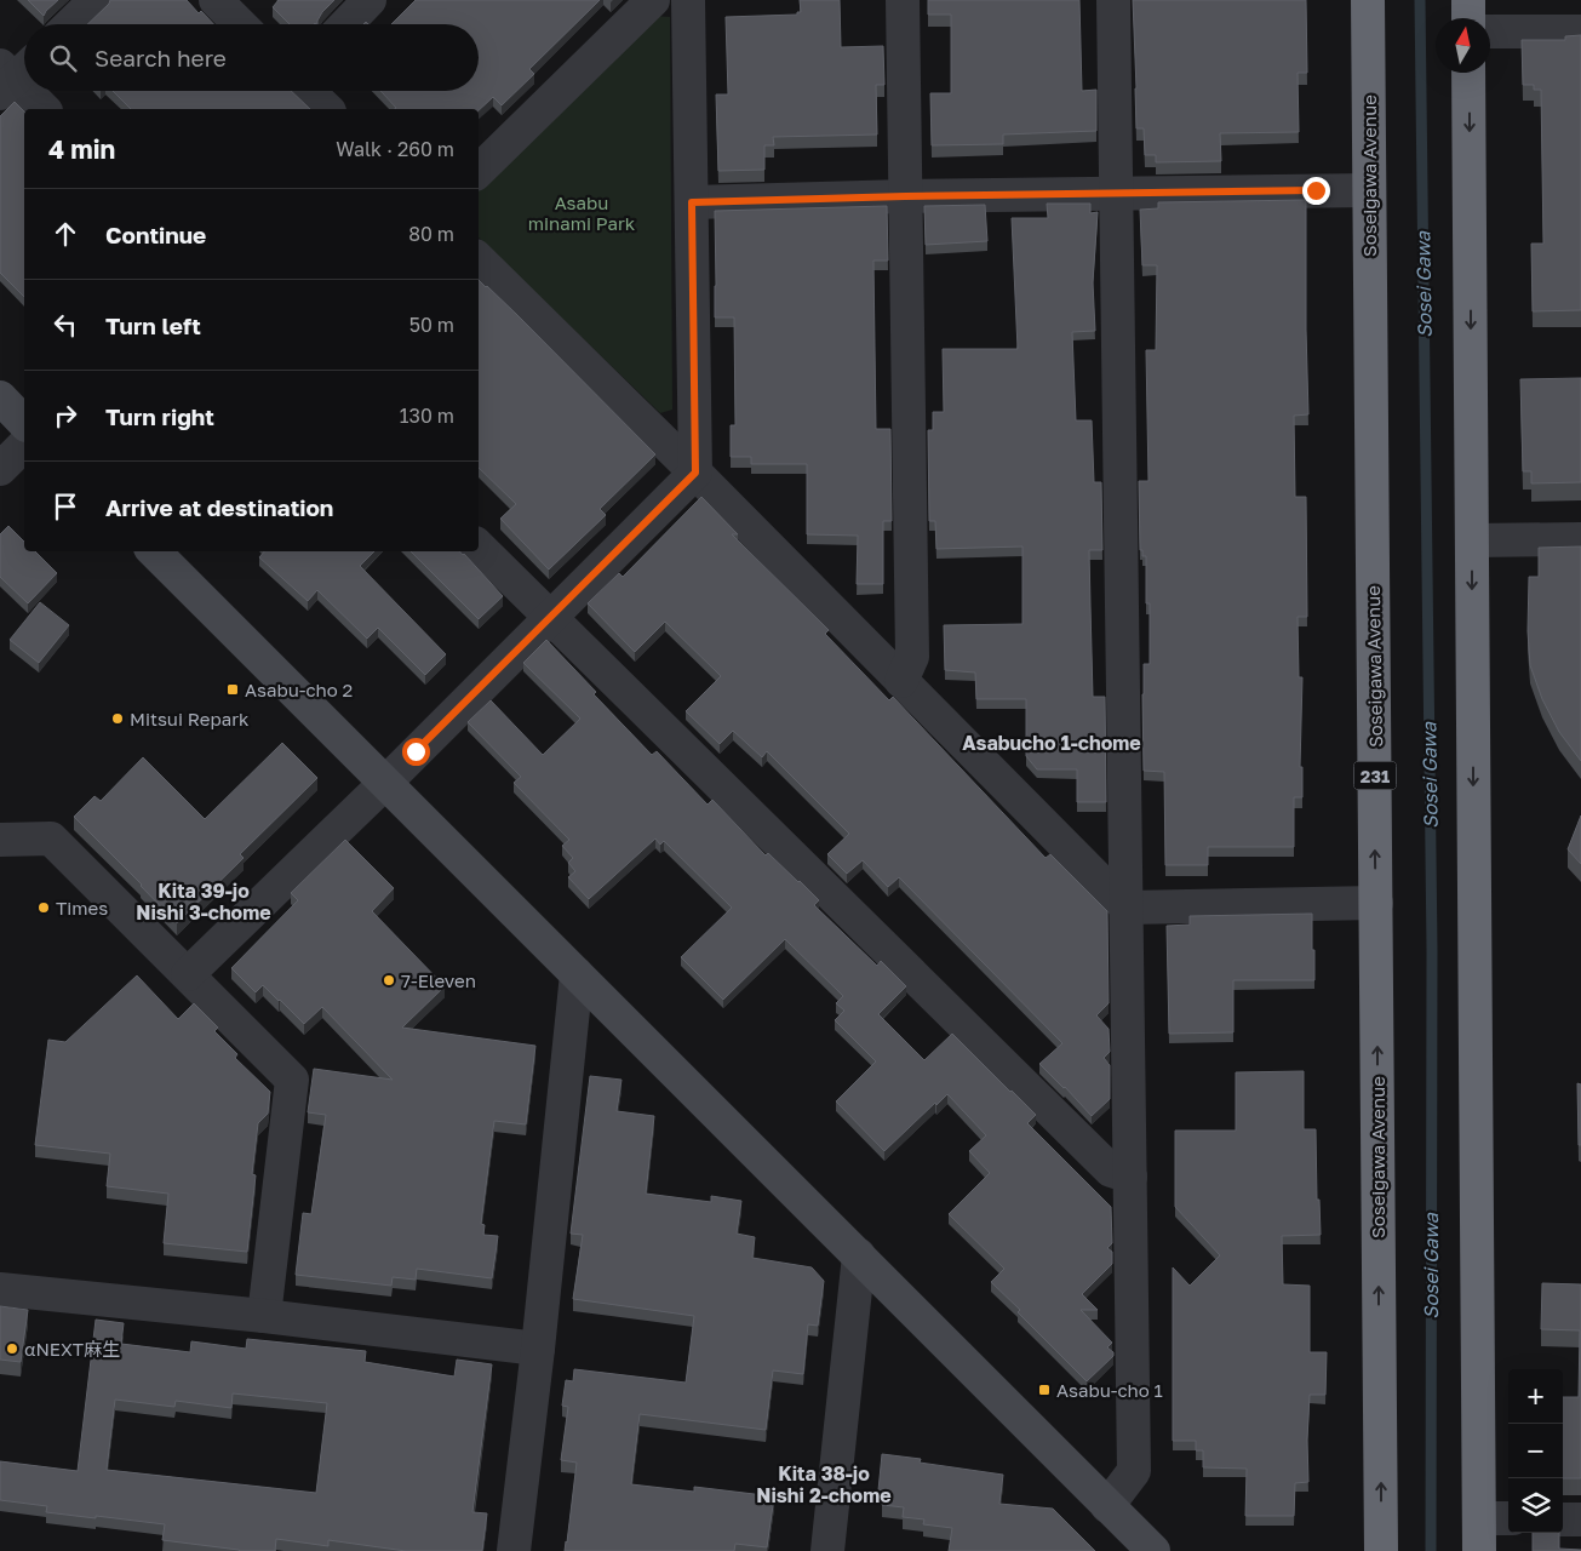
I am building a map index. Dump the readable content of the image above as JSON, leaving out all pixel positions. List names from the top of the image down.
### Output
{
  "streets": {
    "highway": ["Soseigawa Avenue", "231"]
  },
  "districts": ["Asabucho 1-chome", "Kita 39-jo Nishi 3-chome", "Kita 38-jo Nishi 2-chome"],
  "water": ["Sosei Gawa"],
  "parks": ["Asabu minami Park"],
  "places": {
    "transit": ["Asabu-cho 2", "Asabu-cho 1"],
    "other": [
      "Mitsui Repark",
      "Times",
      "7-Eleven",
      "αNEXT麻生"
    ]
  },
  "north": "top",
  "page": {
    "search": "Search here",
    "heading": ["4 min", "Walk · 260 m"],
    "list": [
      ["Continue", "80 m"],
      ["Turn left", "50 m"],
      ["Turn right", "130 m"],
      "Arrive at destination"
    ],
    "map_buttons": ["+", "−"]
  }
}
